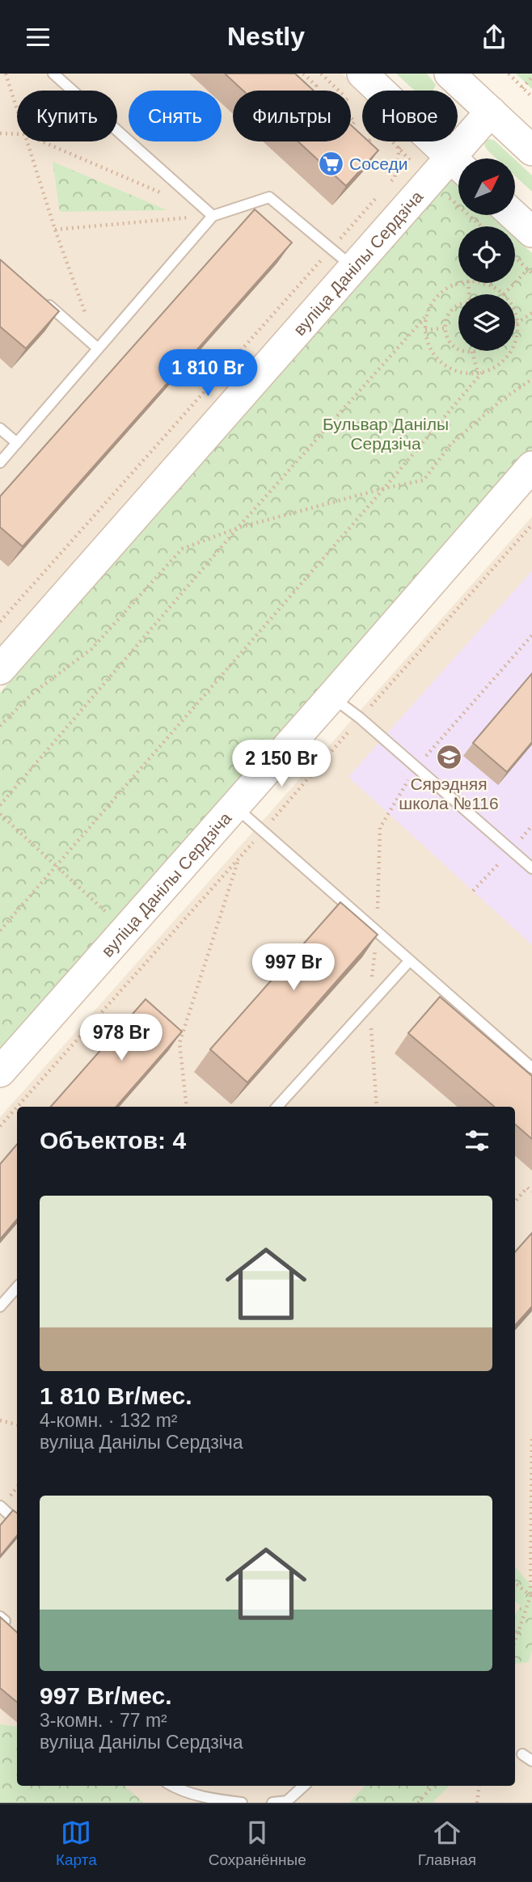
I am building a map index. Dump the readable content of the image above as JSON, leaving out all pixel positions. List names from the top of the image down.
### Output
{
  "streets": {
    "street": ["вуліца Данілы Сердзіча"]
  },
  "parks": ["Бульвар Данілы Сердзіча"],
  "places": {
    "supermarket": ["Соседи"],
    "school or university": ["Сярэдняя школа №116"]
  },
  "north": "top right",
  "page": {
    "header": "Nestly",
    "chip": [
      "Купить",
      "Снять",
      "Фильтры",
      "Новое"
    ],
    "price": [
      "1 810 Br",
      "2 150 Br",
      "997 Br",
      "978 Br"
    ],
    "heading": "Объектов: 4",
    "list": [
      {
        "name": "1 810 Br/мес.",
        "note": "4-комн. · 132 m² · вуліца Данілы Сердзіча"
      },
      {
        "name": "997 Br/мес.",
        "note": "3-комн. · 77 m² · вуліца Данілы Сердзіча"
      }
    ],
    "tabs": ["Карта", "Сохранённые", "Главная"]
  }
}
